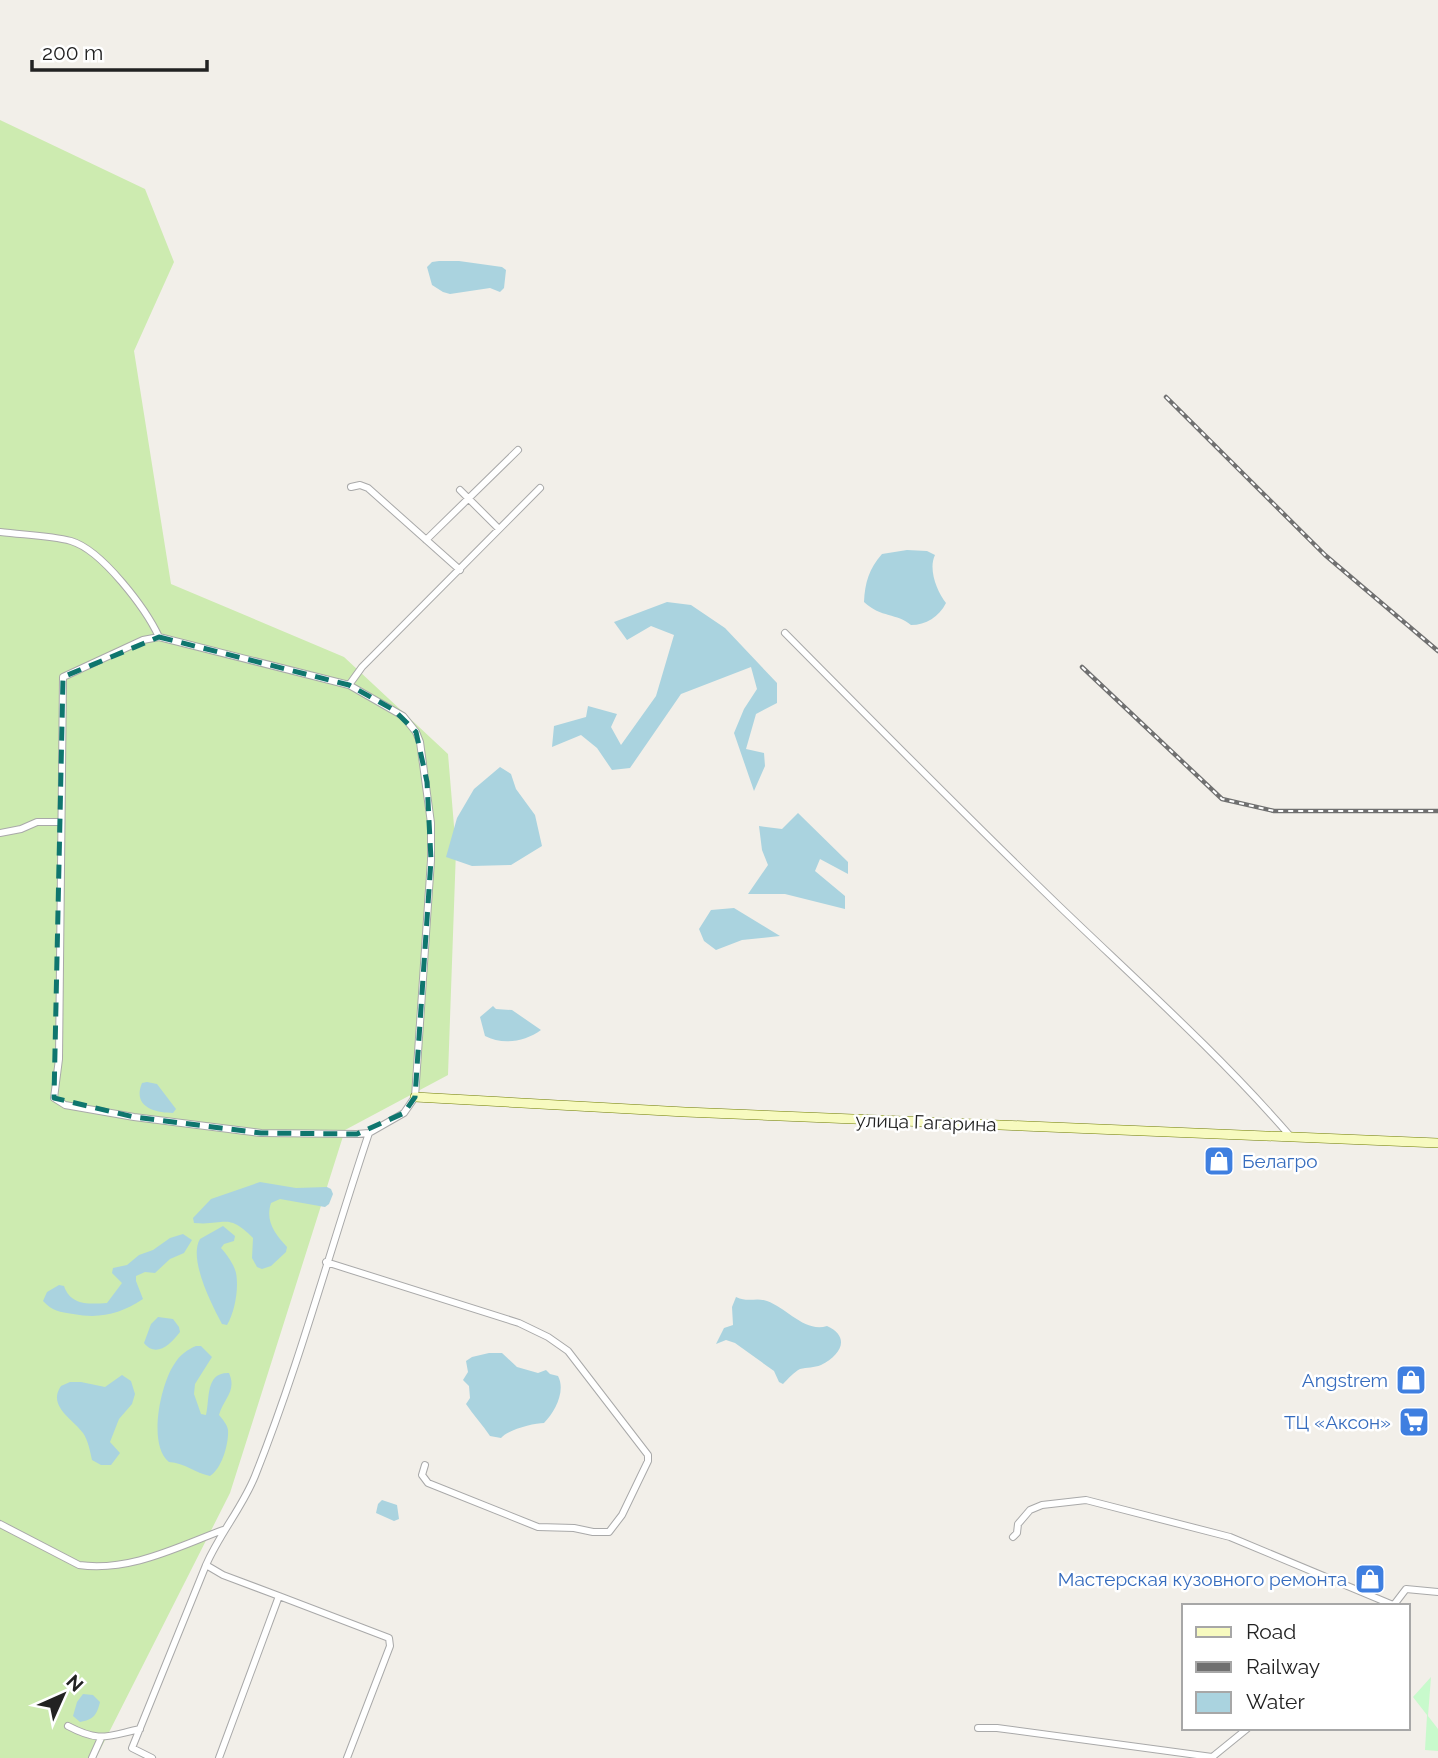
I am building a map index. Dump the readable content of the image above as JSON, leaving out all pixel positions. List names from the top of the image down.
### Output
{
  "streets": {
    "street": ["улица Гагарина"]
  },
  "places": {
    "shop": ["Белагро", "Angstrem", "Мастерская кузовного ремонта"],
    "supermarket": ["ТЦ «Аксон»"]
  },
  "legend": ["Road", "Railway", "Water"],
  "scale_bar": "200 m",
  "north": "top right"
}
